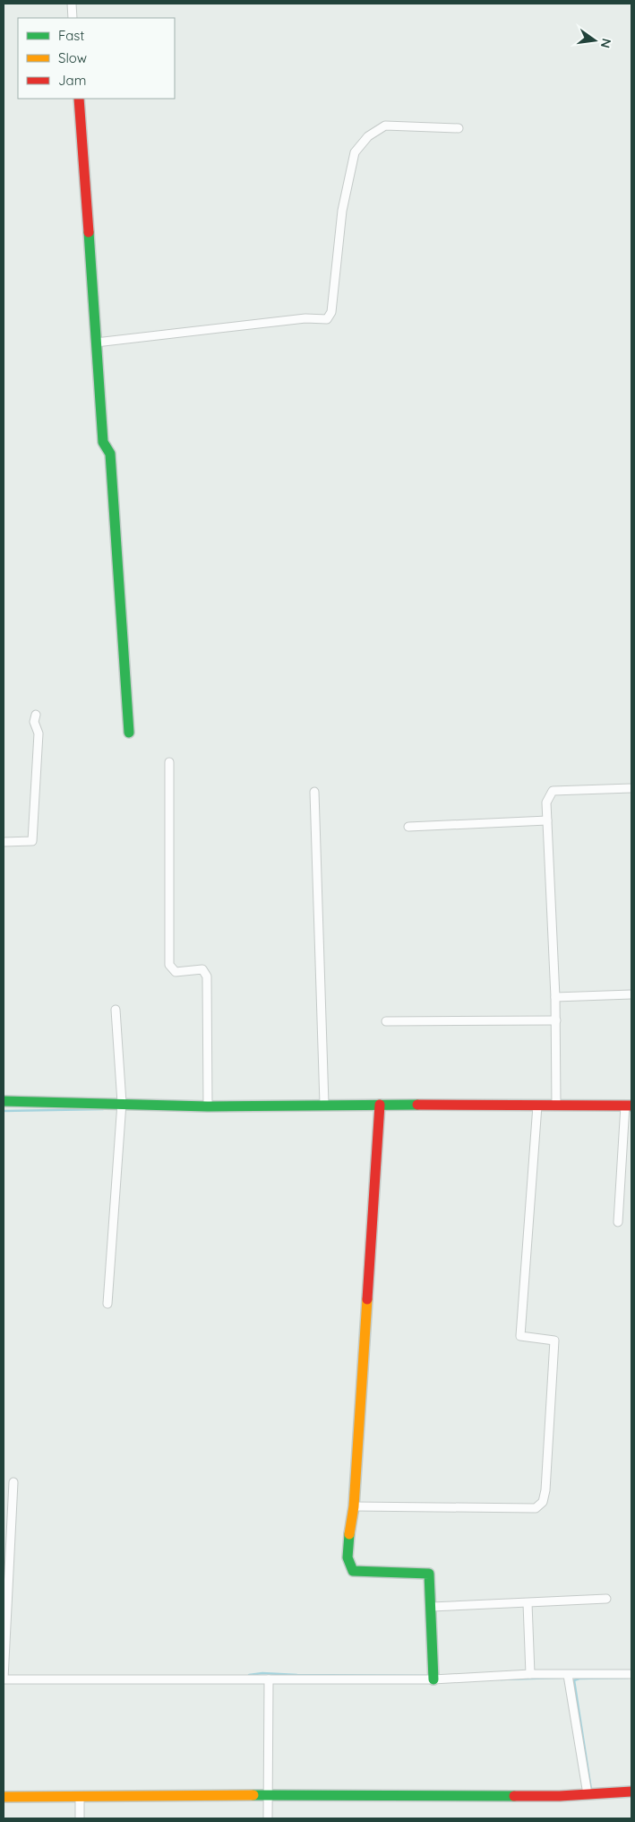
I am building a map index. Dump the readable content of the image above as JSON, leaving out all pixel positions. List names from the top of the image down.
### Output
{
  "legend": ["Fast", "Slow", "Jam"],
  "north": "right"
}
